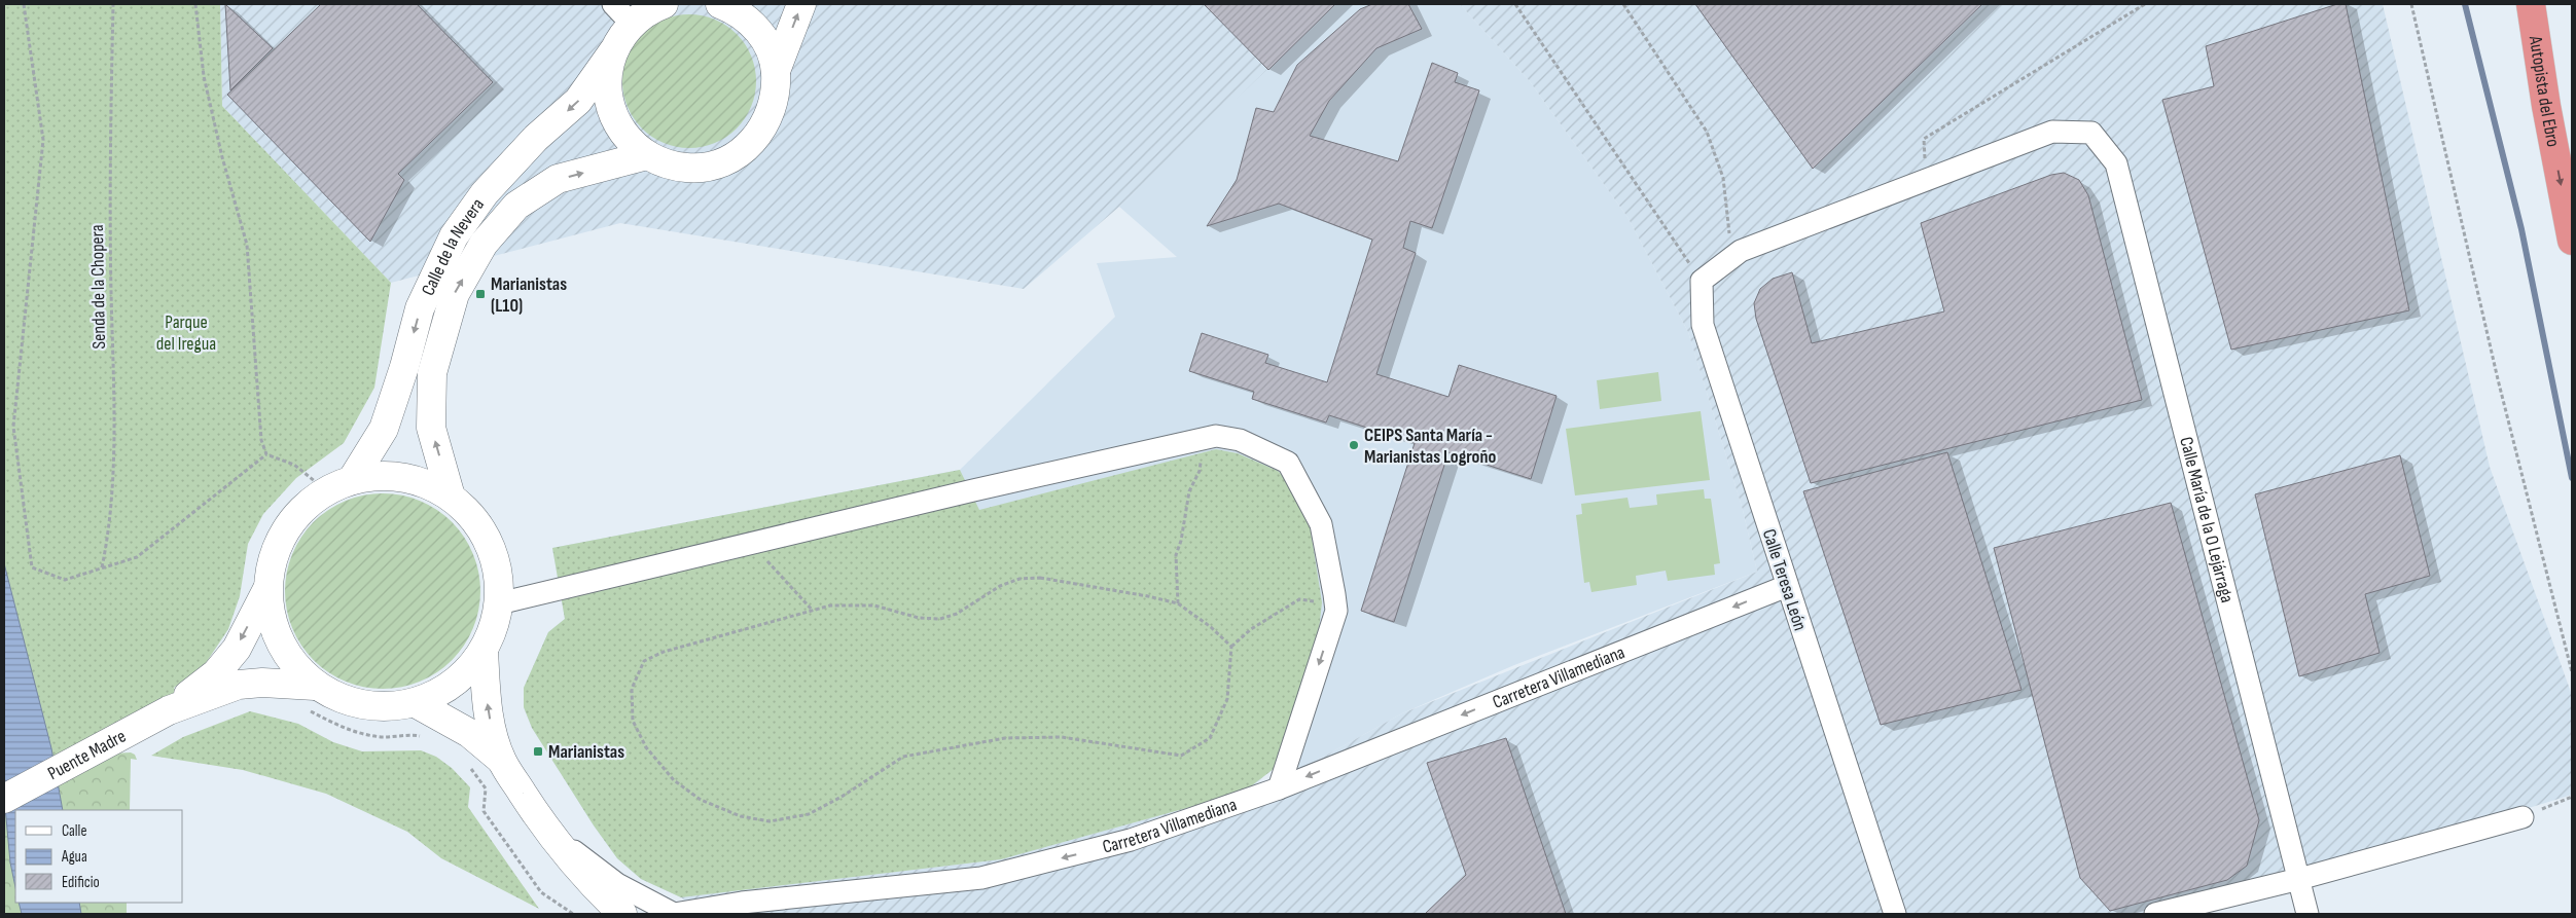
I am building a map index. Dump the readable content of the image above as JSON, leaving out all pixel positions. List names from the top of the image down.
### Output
{
  "streets": {
    "highway": ["Autopista del Ebro"],
    "main road": ["Calle de la Nevera", "Puente Madre"],
    "street": ["Calle María de la O Lejárraga", "Calle Teresa León", "Carretera Villamediana"],
    "path": ["Senda de la Chopera"]
  },
  "crossings": [
    ["Calle Teresa León", "Carretera Villamediana"]
  ],
  "one_way": ["Autopista del Ebro", "Carretera Villamediana"],
  "parks": ["Parque del Iregua"],
  "places": {
    "transit": ["Marianistas (L10)", "Marianistas"],
    "other": ["CEIPS Santa María - Marianistas Logroño"]
  },
  "legend": ["Calle", "Agua", "Edificio"]
}
